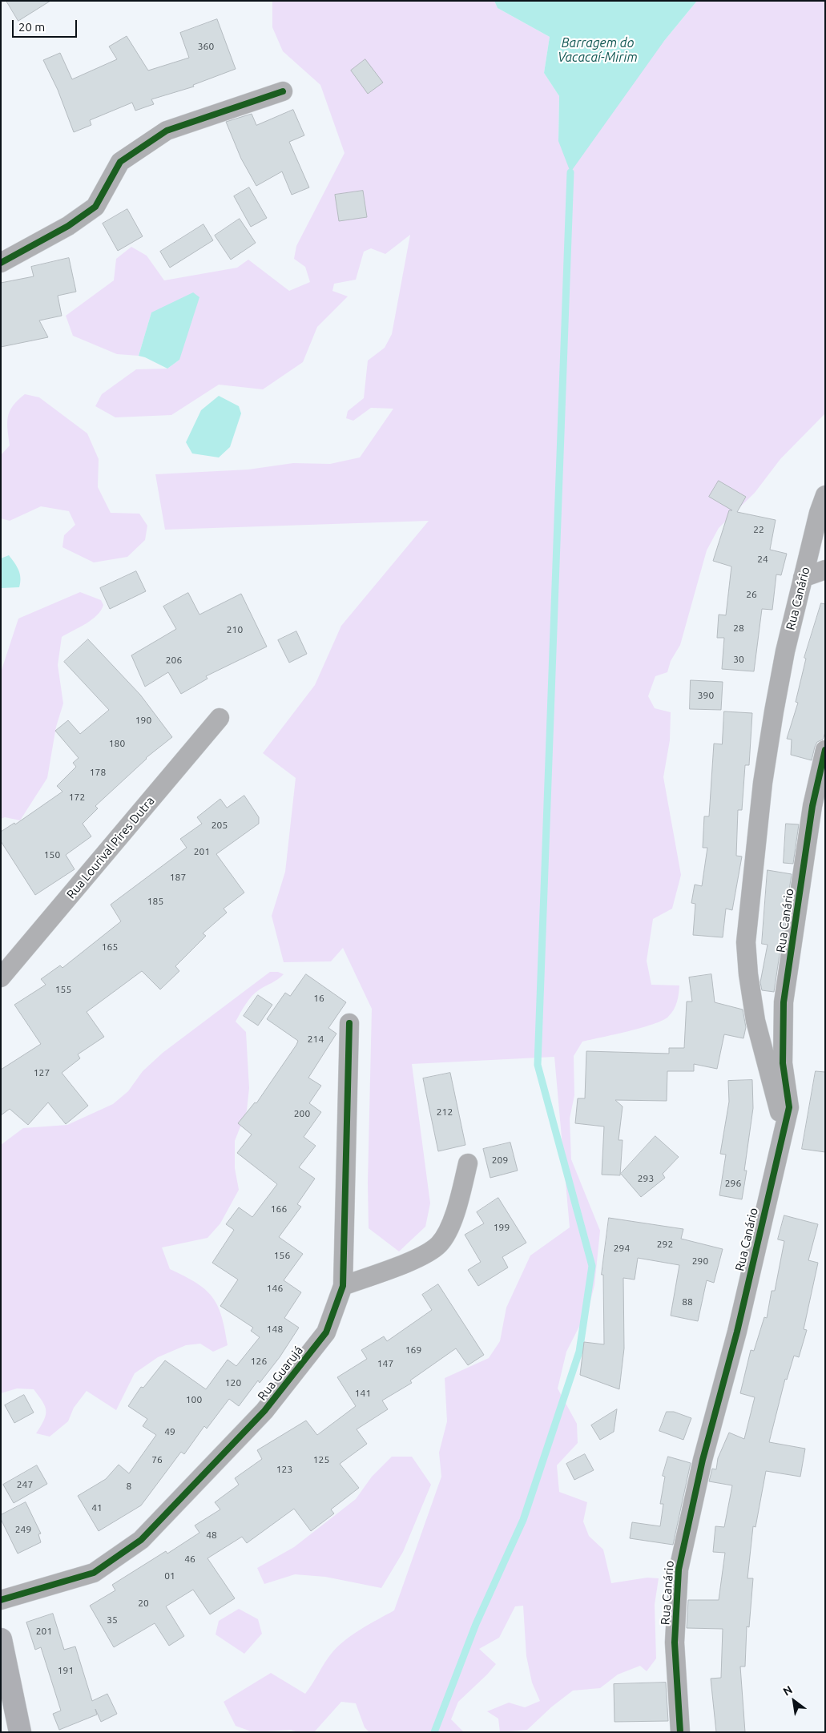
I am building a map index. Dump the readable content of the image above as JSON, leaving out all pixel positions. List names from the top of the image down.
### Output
{
  "streets": {
    "street": ["Rua Canário", "Rua Lourival Pires Dutra", "Rua Guarujá"]
  },
  "water": ["Barragem do Vacacaí-Mirim"],
  "house_numbers": [
    "360",
    "22",
    "24",
    "26",
    "28",
    "210",
    "30",
    "206",
    "390",
    "190",
    "180",
    "178",
    "172",
    "205",
    "201",
    "150",
    "187",
    "185",
    "165",
    "155",
    "16",
    "214",
    "127",
    "212",
    "200",
    "209",
    "293",
    "296",
    "166",
    "199",
    "292",
    "294",
    "156",
    "290",
    "146",
    "88",
    "148",
    "169",
    "126",
    "147",
    "120",
    "141",
    "100",
    "49",
    "76",
    "125",
    "123",
    "247",
    "8",
    "41",
    "249",
    "48",
    "46",
    "01",
    "20",
    "35",
    "201",
    "191"
  ],
  "scale_bar": "20 m",
  "north": "top left"
}
